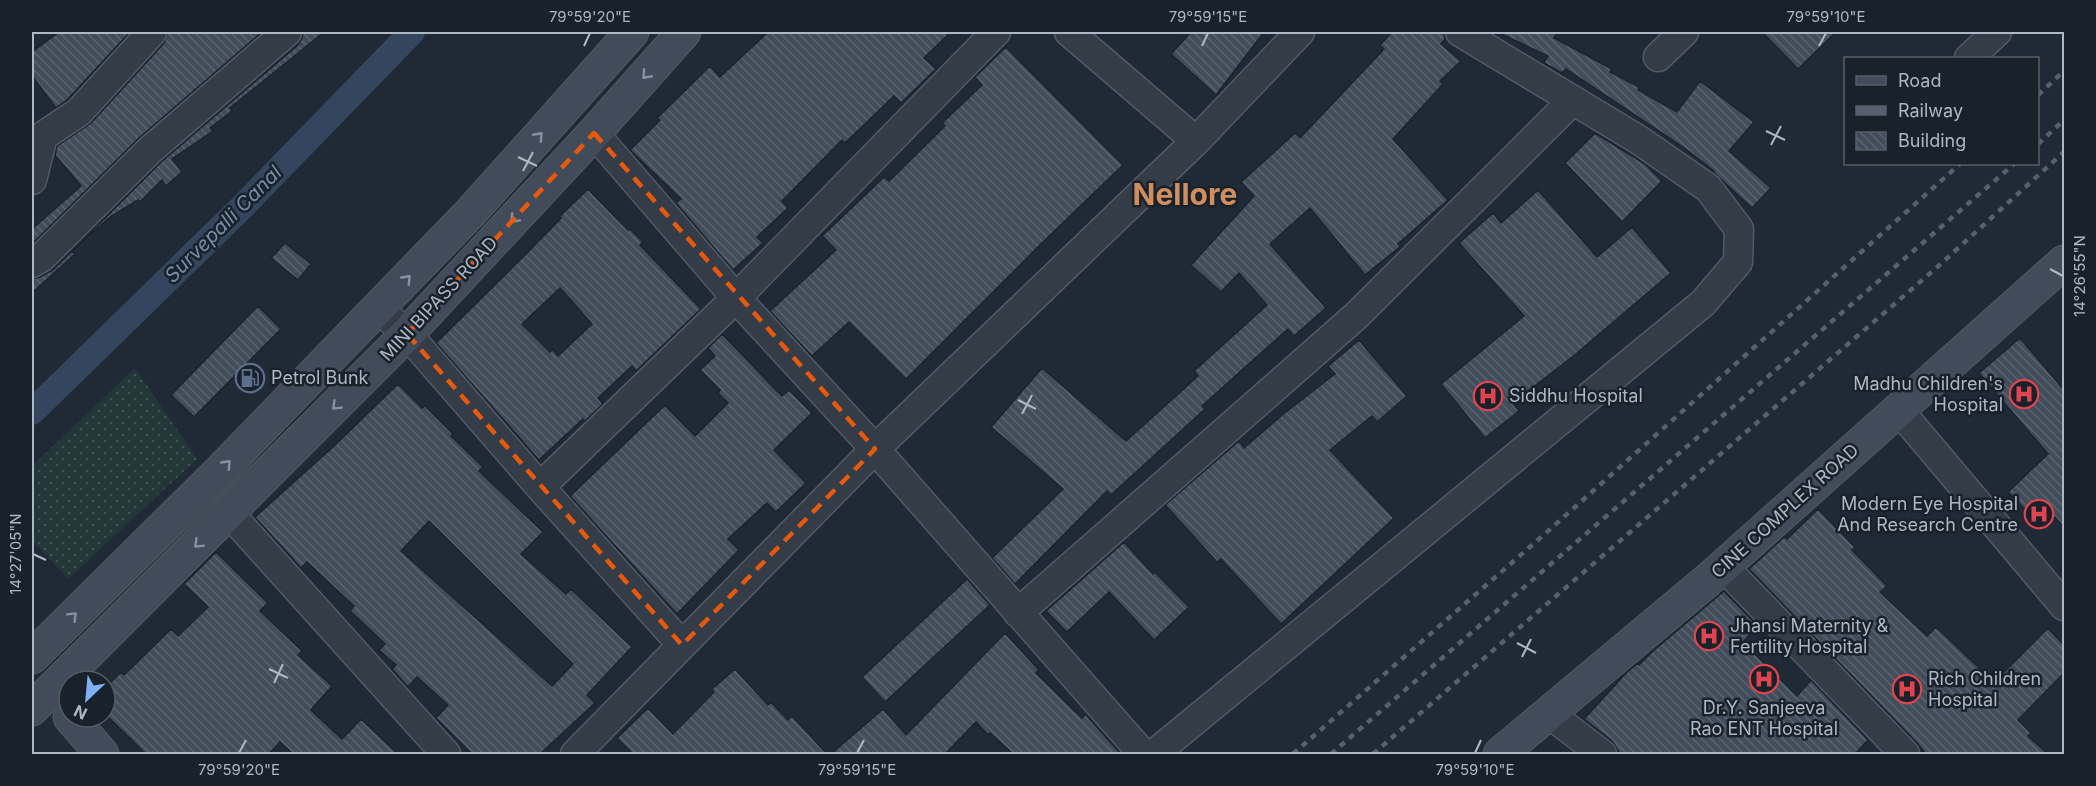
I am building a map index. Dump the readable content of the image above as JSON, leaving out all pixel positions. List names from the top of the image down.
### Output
{
  "streets": {
    "main road": ["MINI BIPASS ROAD", "CINE COMPLEX ROAD"]
  },
  "districts": ["Nellore"],
  "water": ["Survepalli Canal"],
  "places": {
    "fuel station": ["Petrol Bunk"],
    "hospital": [
      "Madhu Children's Hospital",
      "Siddhu Hospital",
      "Modern Eye Hospital And Research Centre",
      "Jhansi Maternity & Fertility Hospital",
      "Dr.Y. Sanjeeva Rao ENT Hospital",
      "Rich Children Hospital"
    ]
  },
  "legend": ["Road", "Railway", "Building"],
  "north": "bottom left",
  "coordinates": [
    "79°59'20\"E",
    "79°59'15\"E",
    "79°59'10\"E",
    "14°26'55\"N",
    "14°27'05\"N"
  ]
}
